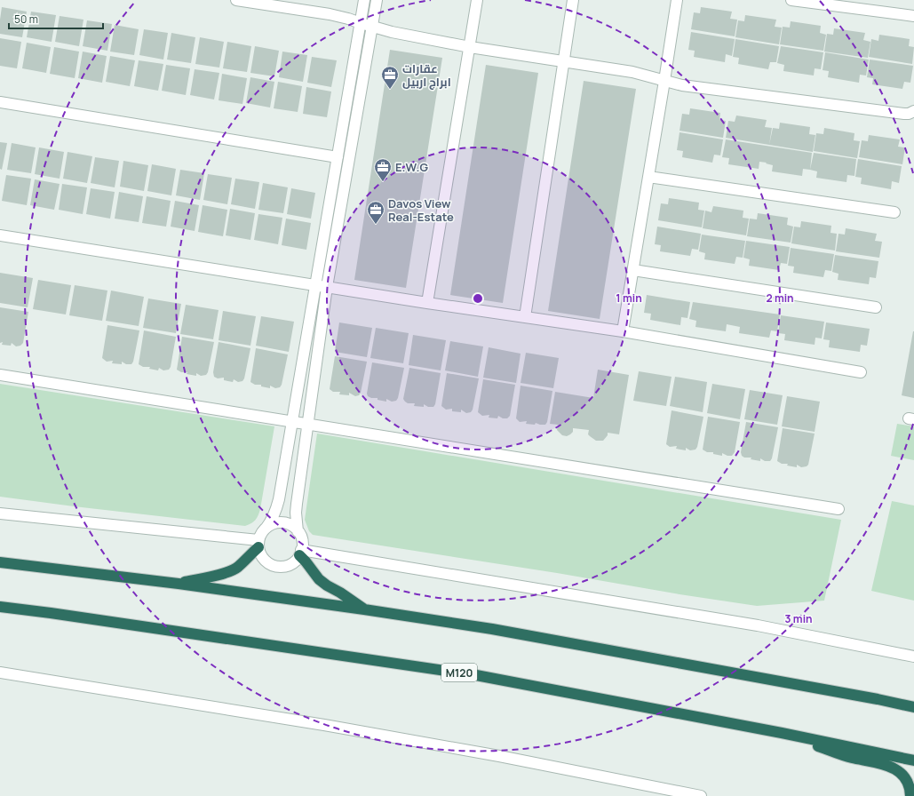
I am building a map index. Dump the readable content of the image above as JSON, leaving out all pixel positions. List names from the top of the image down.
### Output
{
  "streets": {
    "highway": ["M120"]
  },
  "places": {
    "office": ["عقارات ابراج اربیل", "E.W.G", "Davos View Real-Estate"]
  },
  "scale_bar": "50 m",
  "rings": ["1 min", "2 min", "3 min"]
}
